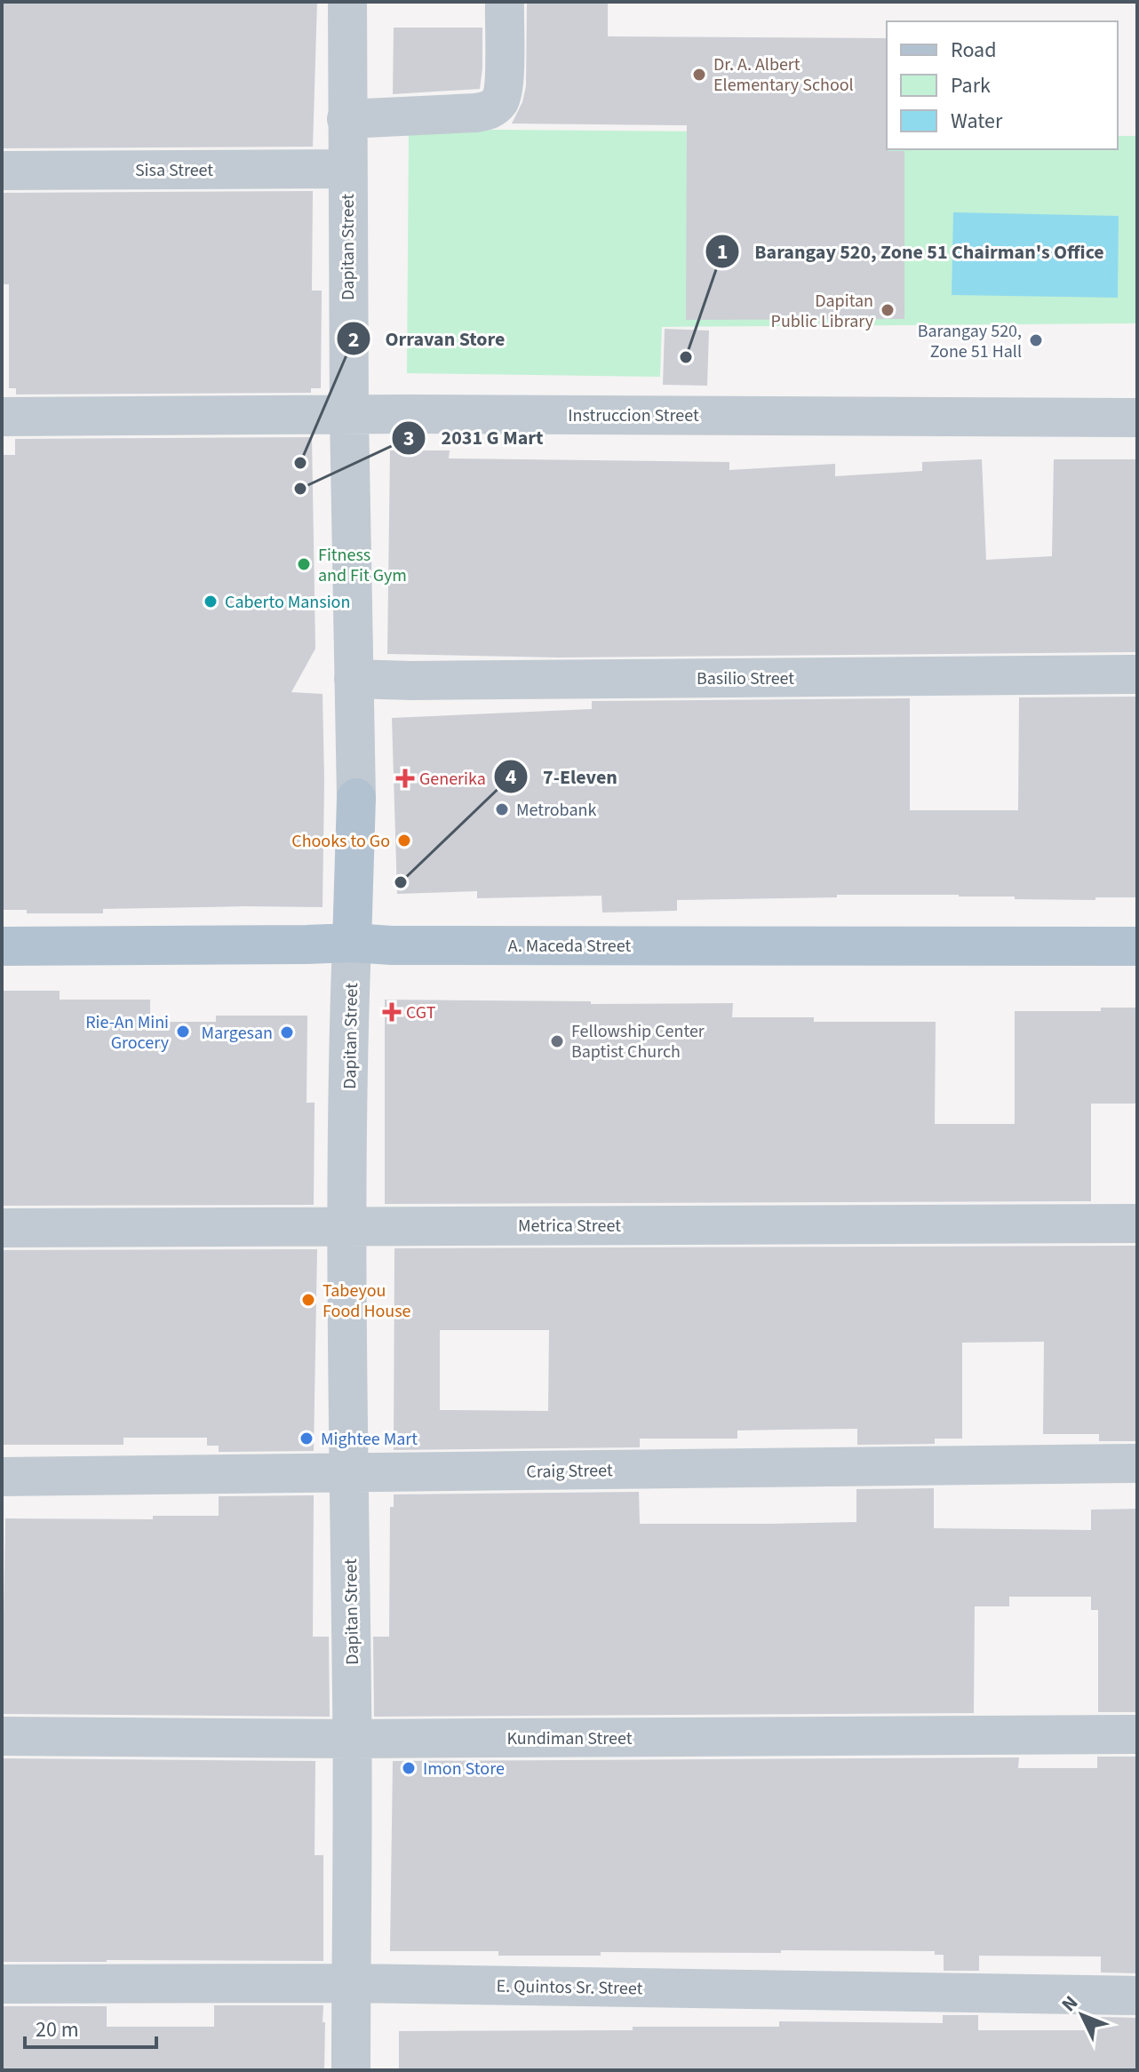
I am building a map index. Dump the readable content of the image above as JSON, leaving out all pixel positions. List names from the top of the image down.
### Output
{
  "streets": {
    "main road": ["Dapitan Street", "A. Maceda Street"],
    "street": [
      "Sisa Street",
      "Instruccion Street",
      "Basilio Street",
      "Metrica Street",
      "Craig Street",
      "Kundiman Street",
      "E. Quintos Sr. Street"
    ]
  },
  "crossings": [
    ["Sisa Street", "Dapitan Street"],
    ["Dapitan Street", "Instruccion Street"],
    ["Dapitan Street", "Basilio Street"],
    ["Dapitan Street", "A. Maceda Street"],
    ["Dapitan Street", "Metrica Street"],
    ["Dapitan Street", "Craig Street"],
    ["Dapitan Street", "Kundiman Street"],
    ["Dapitan Street", "E. Quintos Sr. Street"]
  ],
  "places": {
    "other": [
      "Dr. A. Albert Elementary School",
      "Dapitan Public Library",
      "Barangay 520, Zone 51 Hall",
      "Barangay 520, Zone 51 Chairman's Office",
      "Orravan Store",
      "2031 G Mart",
      "Fitness and Fit Gym",
      "Caberto Mansion",
      "Metrobank",
      "Chooks to Go",
      "7-Eleven",
      "Rie-An Mini Grocery",
      "Margesan",
      "Fellowship Center Baptist Church",
      "Tabeyou Food House",
      "Mightee Mart",
      "Imon Store"
    ],
    "health": ["Generika", "CGT"]
  },
  "legend": ["Road", "Park", "Water"],
  "scale_bar": "20 m",
  "north": "top left"
}
